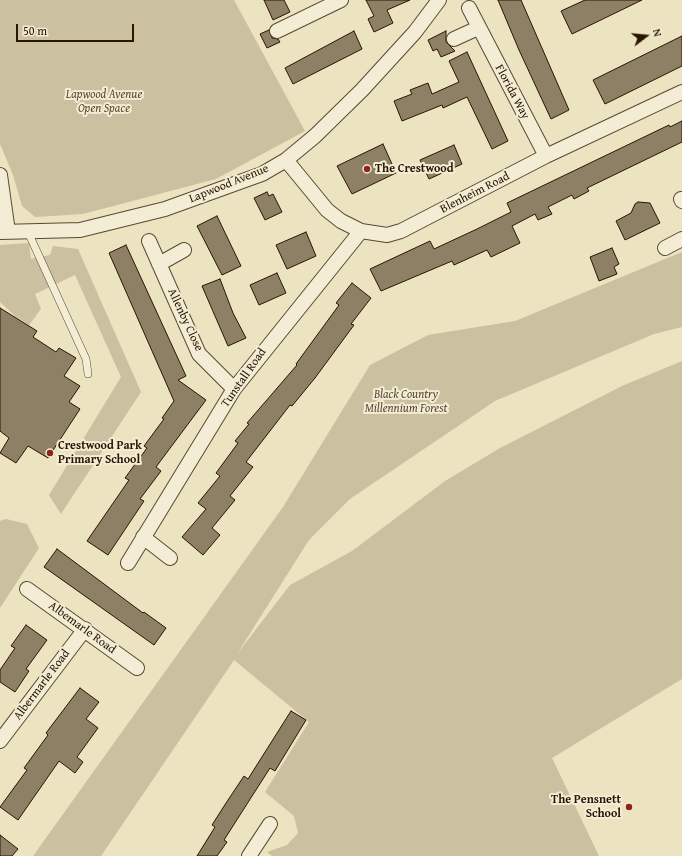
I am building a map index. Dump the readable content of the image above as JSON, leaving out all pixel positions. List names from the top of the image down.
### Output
{
  "streets": {
    "street": [
      "Florida Way",
      "Lapwood Avenue",
      "Blenheim Road",
      "Allenby Close",
      "Tunstall Road",
      "Albemarle Road",
      "Albermarle Road"
    ]
  },
  "crossings": [
    ["Florida Way", "Blenheim Road"],
    ["Lapwood Avenue", "Blenheim Road"],
    ["Blenheim Road", "Tunstall Road"],
    ["Allenby Close", "Tunstall Road"],
    ["Albemarle Road", "Albermarle Road"]
  ],
  "parks": ["Lapwood Avenue Open Space", "Black Country Millennium Forest"],
  "places": ["The Crestwood", "Crestwood Park Primary School", "The Pensnett School"],
  "scale_bar": "50 m",
  "north": "right"
}
